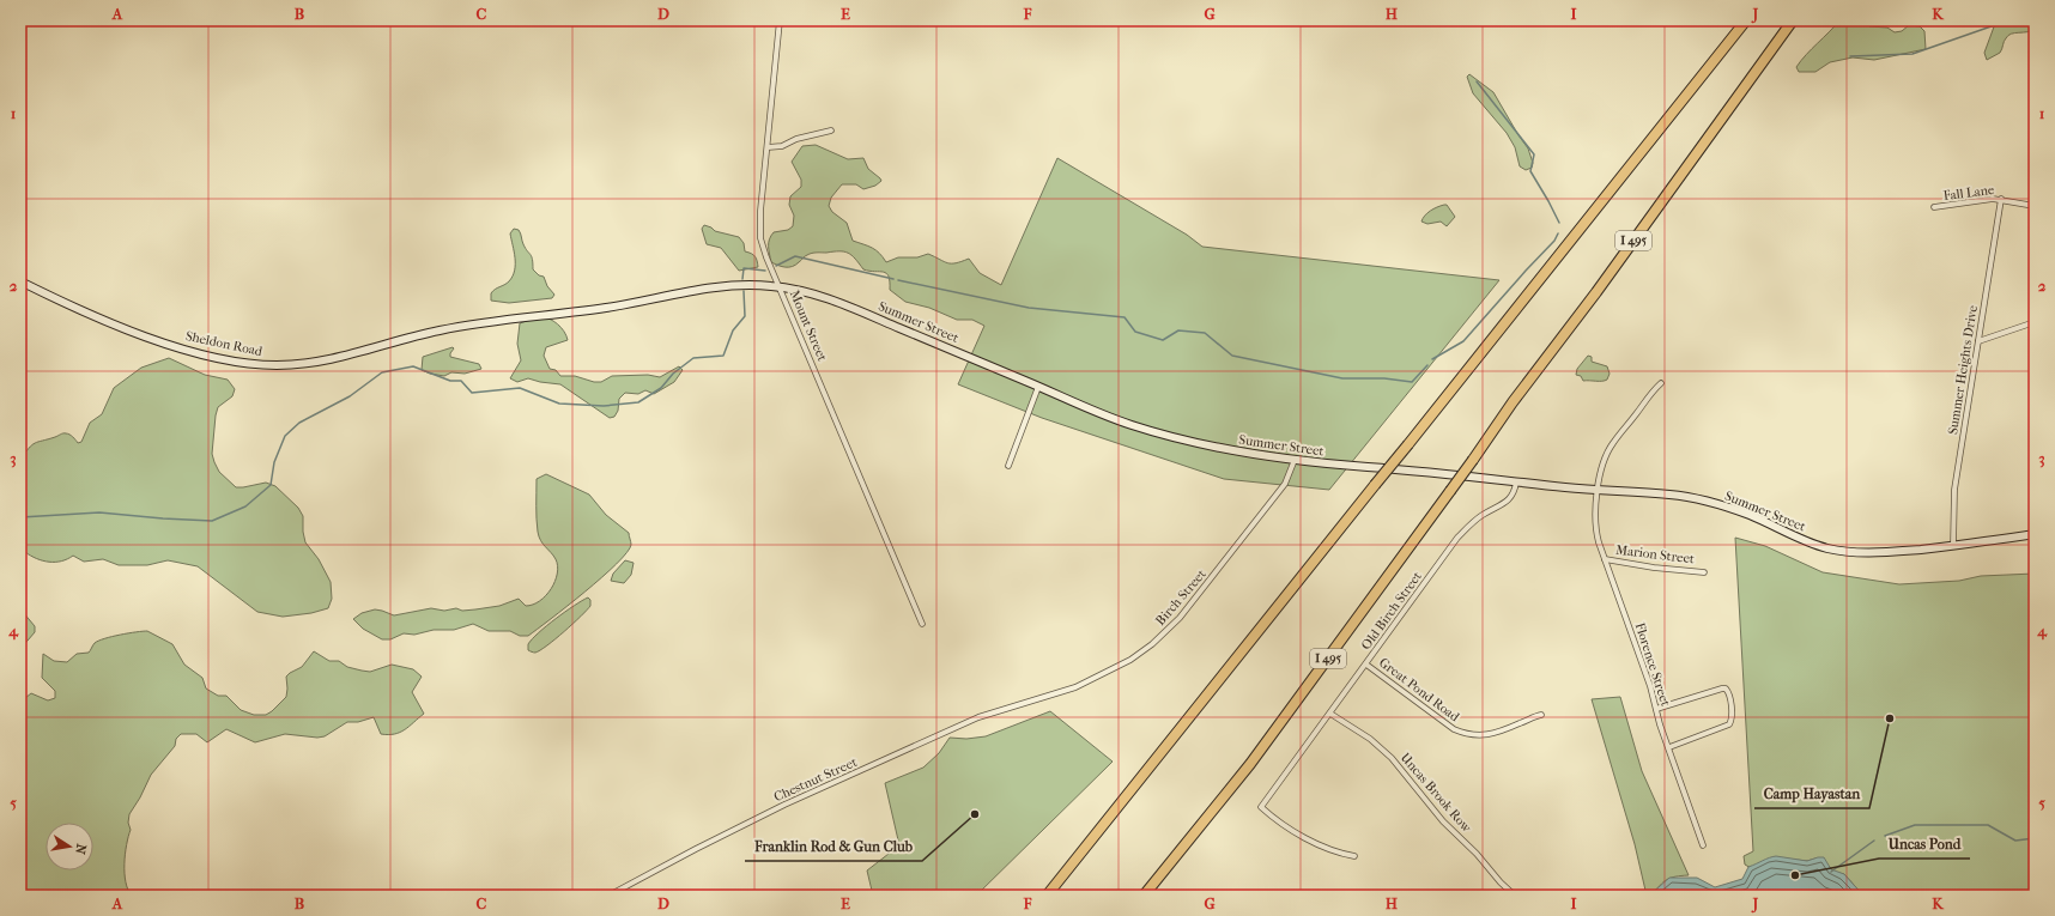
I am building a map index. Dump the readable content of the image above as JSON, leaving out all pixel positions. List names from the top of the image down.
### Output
{
  "streets": {
    "highway": ["I 495"],
    "main road": ["Summer Street", "Sheldon Road"],
    "street": [
      "Fall Lane",
      "Mount Street",
      "Summer Heights Drive",
      "Marion Street",
      "Birch Street",
      "Old Birch Street",
      "Florence Street",
      "Great Pond Road",
      "Chestnut Street",
      "Uncas Brook Row"
    ]
  },
  "crossings": [
    ["Fall Lane", "Summer Heights Drive"],
    ["Summer Street", "Mount Street"],
    ["Summer Street", "Sheldon Road"],
    ["Summer Street", "Summer Heights Drive"],
    ["Summer Street", "Birch Street"],
    ["Summer Street", "Old Birch Street"],
    ["Summer Street", "Florence Street"],
    ["Marion Street", "Florence Street"],
    ["Birch Street", "Chestnut Street"],
    ["Old Birch Street", "Great Pond Road"],
    ["Old Birch Street", "Uncas Brook Row"]
  ],
  "places": ["Camp Hayastan", "Franklin Rod & Gun Club", "Uncas Pond"],
  "north": "right",
  "grid": {
    "columns": [
      "A",
      "B",
      "C",
      "D",
      "E",
      "F",
      "G",
      "H",
      "I",
      "J",
      "K"
    ],
    "rows": [
      "1",
      "2",
      "3",
      "4",
      "5"
    ]
  }
}
